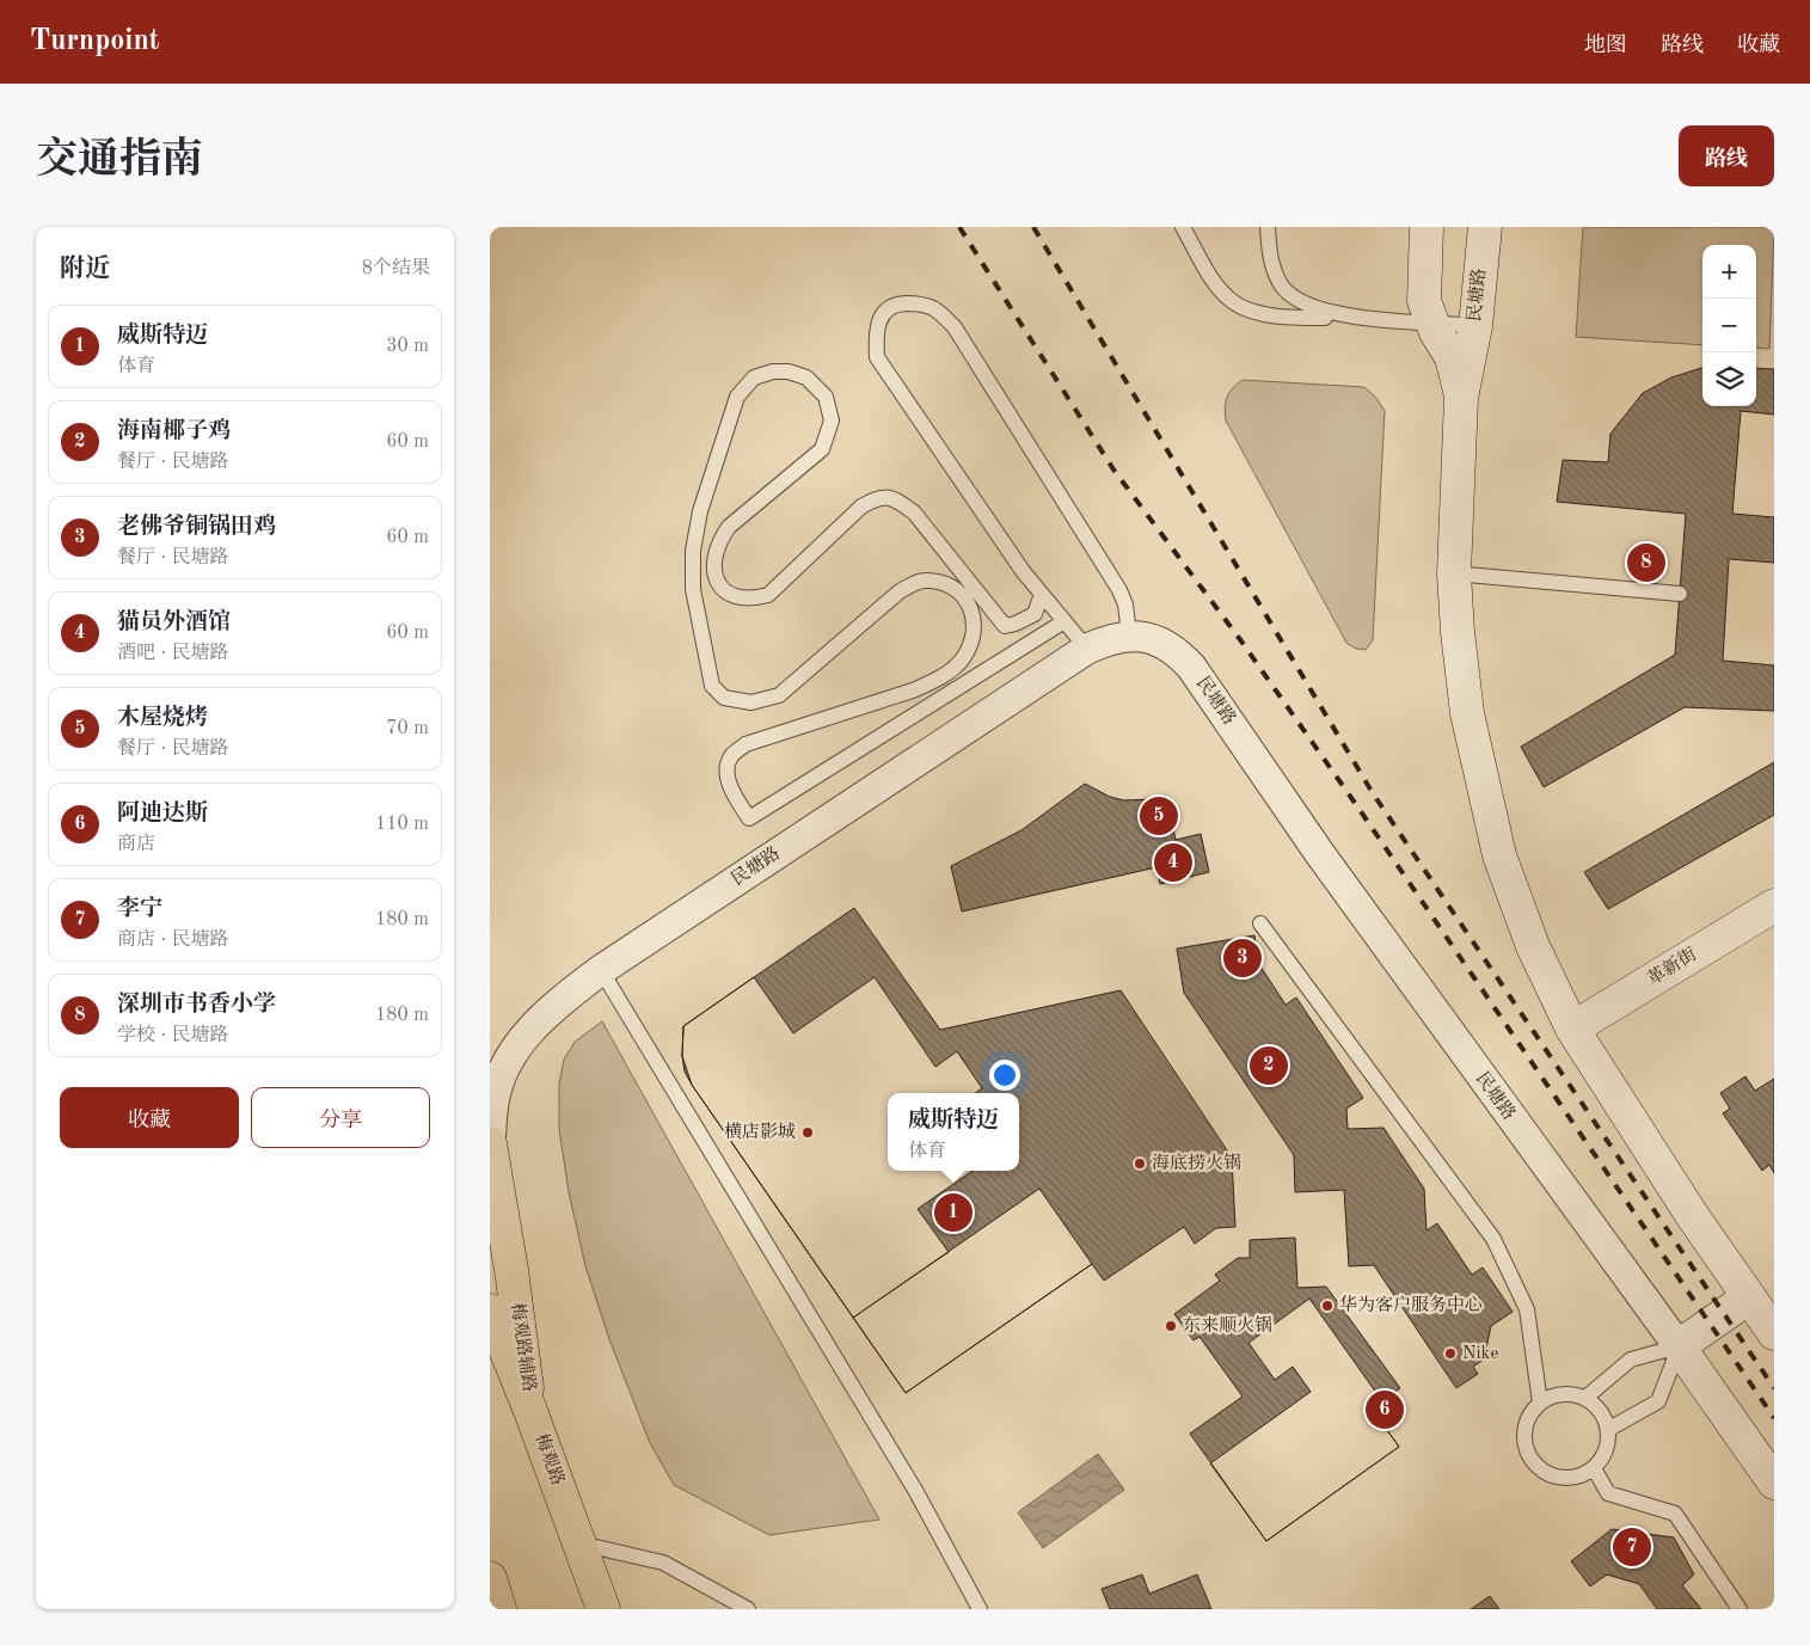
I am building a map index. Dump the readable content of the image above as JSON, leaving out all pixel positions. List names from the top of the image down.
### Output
{
  "streets": {
    "main road": [
      "民塘路",
      "革新街",
      "梅观路辅路",
      "梅观路"
    ]
  },
  "crossings": [
    ["民塘路", "革新街"],
    ["民塘路", "梅观路辅路"],
    ["梅观路辅路", "梅观路"]
  ],
  "places": [
    "横店影城",
    "海底捞火锅",
    "华为客户服务中心",
    "东来顺火锅",
    "Nike"
  ],
  "page": {
    "header": "Turnpoint",
    "nav": ["地图", "路线", "收藏"],
    "title": "交通指南",
    "buttons": [
      "路线",
      ["收藏", "分享"]
    ],
    "heading": ["附近", "8个结果"],
    "map_buttons": ["+", "−"],
    "list": [
      {
        "mark": "1",
        "name": "威斯特迈",
        "note": "体育",
        "value": "30 m"
      },
      {
        "mark": "2",
        "name": "海南椰子鸡",
        "note": "餐厅 · 民塘路",
        "value": "60 m"
      },
      {
        "mark": "3",
        "name": "老佛爷铜锅田鸡",
        "note": "餐厅 · 民塘路",
        "value": "60 m"
      },
      {
        "mark": "4",
        "name": "猫员外酒馆",
        "note": "酒吧 · 民塘路",
        "value": "60 m"
      },
      {
        "mark": "5",
        "name": "木屋烧烤",
        "note": "餐厅 · 民塘路",
        "value": "70 m"
      },
      {
        "mark": "6",
        "name": "阿迪达斯",
        "note": "商店",
        "value": "110 m"
      },
      {
        "mark": "7",
        "name": "李宁",
        "note": "商店 · 民塘路",
        "value": "180 m"
      },
      {
        "mark": "8",
        "name": "深圳市书香小学",
        "note": "学校 · 民塘路",
        "value": "180 m"
      }
    ],
    "pins": [
      "8",
      "5",
      "4",
      "3",
      "2",
      "1",
      "6",
      "7"
    ],
    "popup": ["威斯特迈", "体育"]
  }
}
